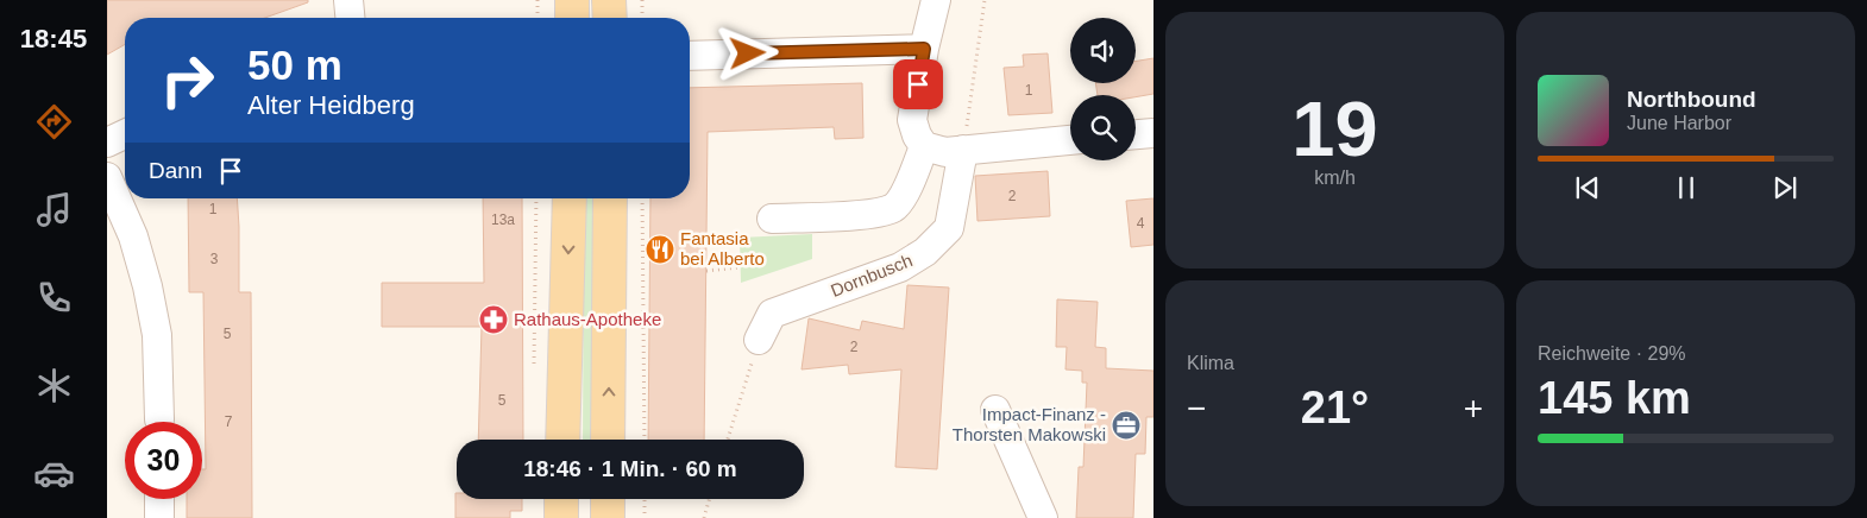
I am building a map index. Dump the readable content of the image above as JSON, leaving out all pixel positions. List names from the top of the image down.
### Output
{
  "streets": {
    "street": ["Dornbusch"]
  },
  "places": {
    "restaurant": ["Fantasia bei Alberto"],
    "pharmacy": ["Rathaus-Apotheke"],
    "office": ["Impact-Finanz - Thorsten Makowski"]
  },
  "house_numbers": [
    "1",
    "2",
    "1",
    "13a",
    "4",
    "3",
    "5",
    "2",
    "5",
    "7"
  ],
  "page": {
    "tabs": "18:45",
    "tile": [
      ["19", "km/h"],
      "Klima",
      ["Reichweite · 29%", "145 km"]
    ],
    "turn": ["50 m", "Alter Heidberg"],
    "song": ["Northbound", "June Harbor"],
    "then": "Dann",
    "heat": ["−", "21°", "+"],
    "limit": "30",
    "trip": "18:46 · 1 Min. · 60 m"
  }
}
